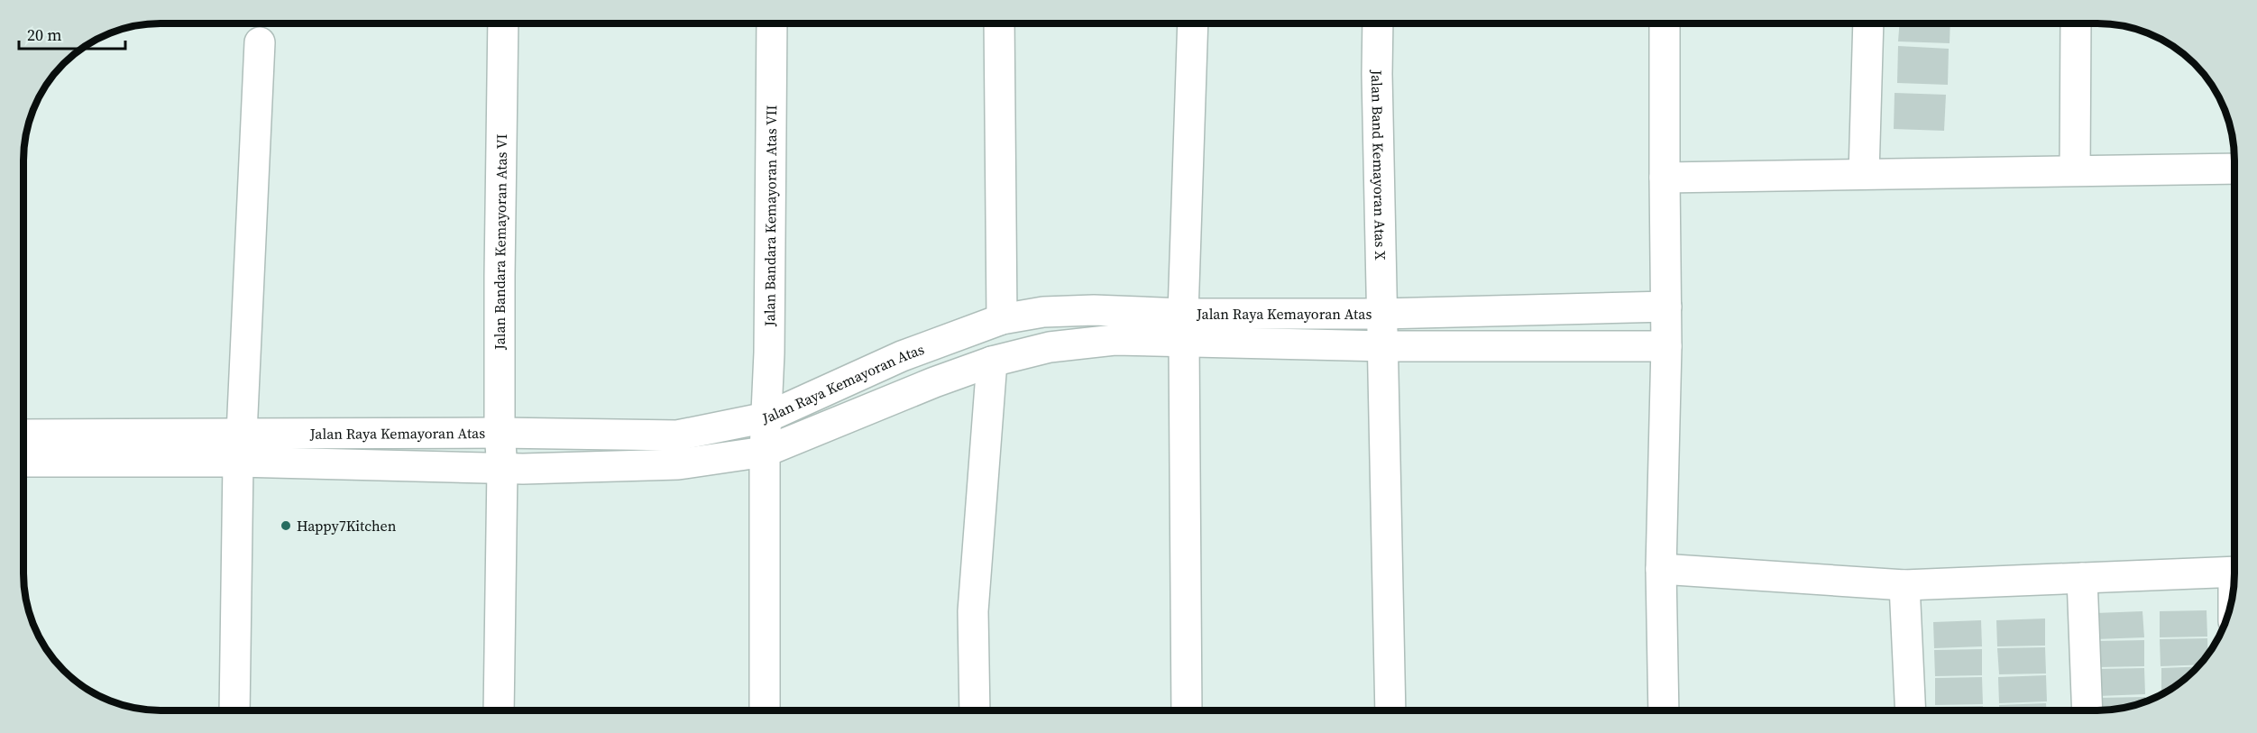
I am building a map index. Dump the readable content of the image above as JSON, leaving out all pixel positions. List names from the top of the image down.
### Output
{
  "streets": {
    "street": [
      "Jalan Band Kemayoran Atas X",
      "Jalan Bandara Kemayoran Atas VII",
      "Jalan Bandara Kemayoran Atas VI",
      "Jalan Raya Kemayoran Atas"
    ]
  },
  "crossings": [
    ["Jalan Band Kemayoran Atas X", "Jalan Raya Kemayoran Atas"],
    ["Jalan Bandara Kemayoran Atas VII", "Jalan Raya Kemayoran Atas"],
    ["Jalan Bandara Kemayoran Atas VI", "Jalan Raya Kemayoran Atas"]
  ],
  "places": ["Happy7Kitchen"],
  "scale_bar": "20 m"
}
